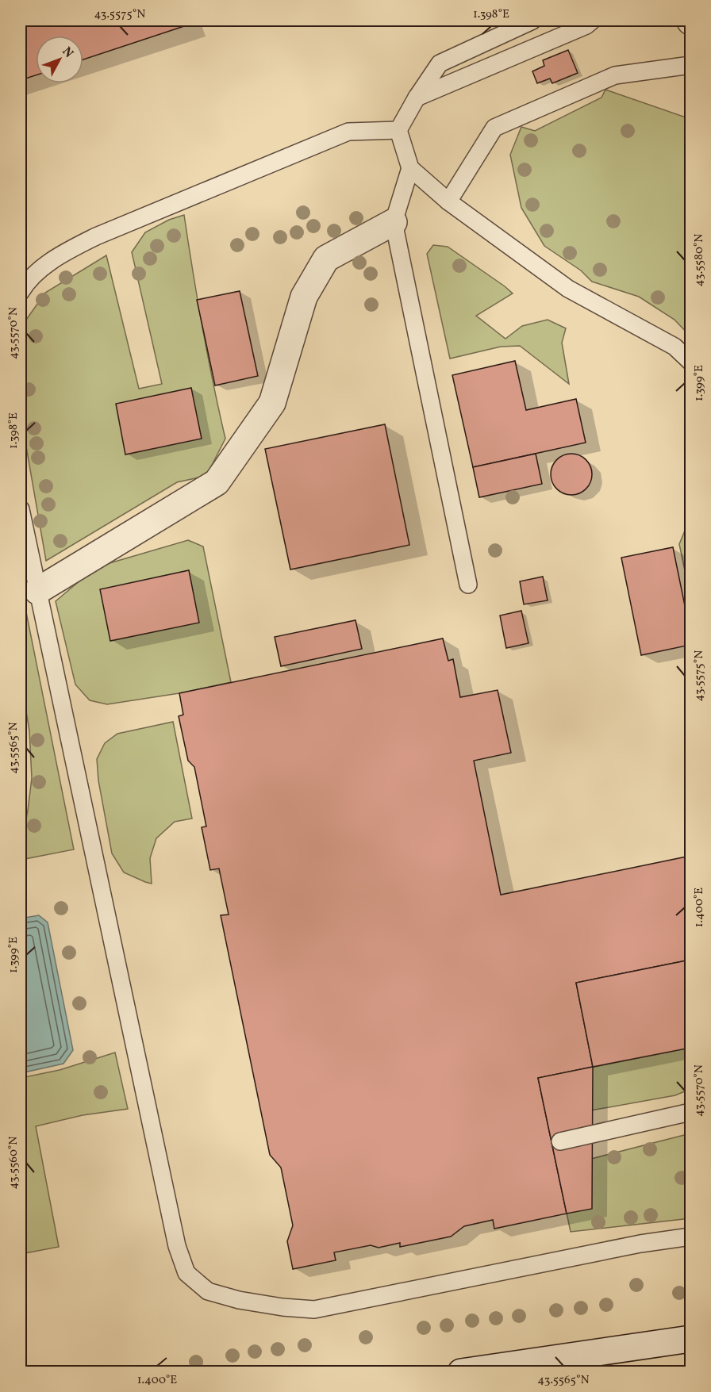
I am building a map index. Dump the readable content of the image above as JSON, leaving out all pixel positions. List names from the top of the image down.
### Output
{
  "north": "top right",
  "coordinates": [
    "43.5575°N",
    "1.398°E",
    "43.5580°N",
    "43.5570°N",
    "1.399°E",
    "43.5565°N",
    "1.400°E",
    "43.5560°N"
  ]
}
